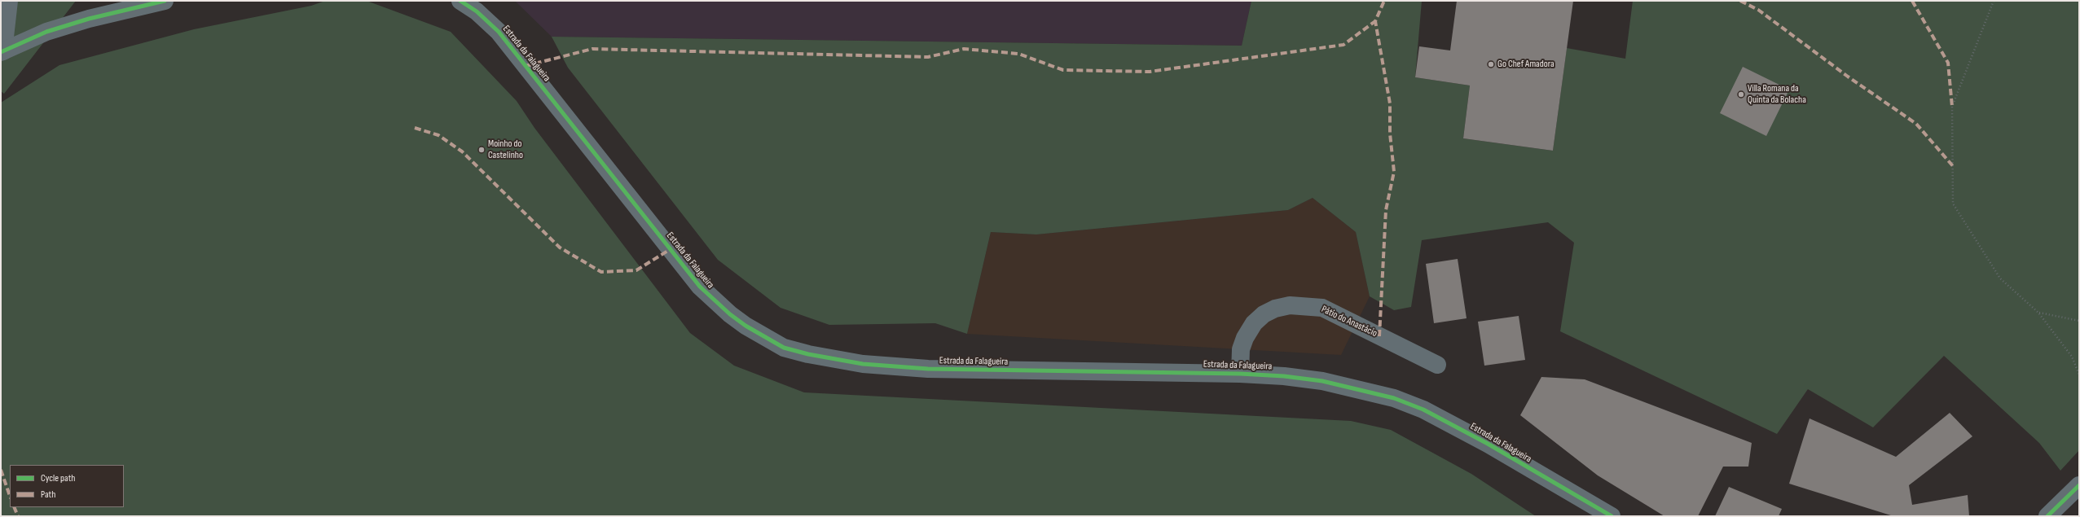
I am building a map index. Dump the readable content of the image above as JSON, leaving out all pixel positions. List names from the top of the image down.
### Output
{
  "streets": {
    "street": ["Estrada da Falagueira", "Pátio do Anastácio"]
  },
  "crossings": [
    ["Estrada da Falagueira", "Pátio do Anastácio"]
  ],
  "places": ["Go Chef Amadora", "Villa Romana da Quinta da Bolacha", "Moinho do Castelinho"],
  "legend": ["Cycle path", "Path"]
}
